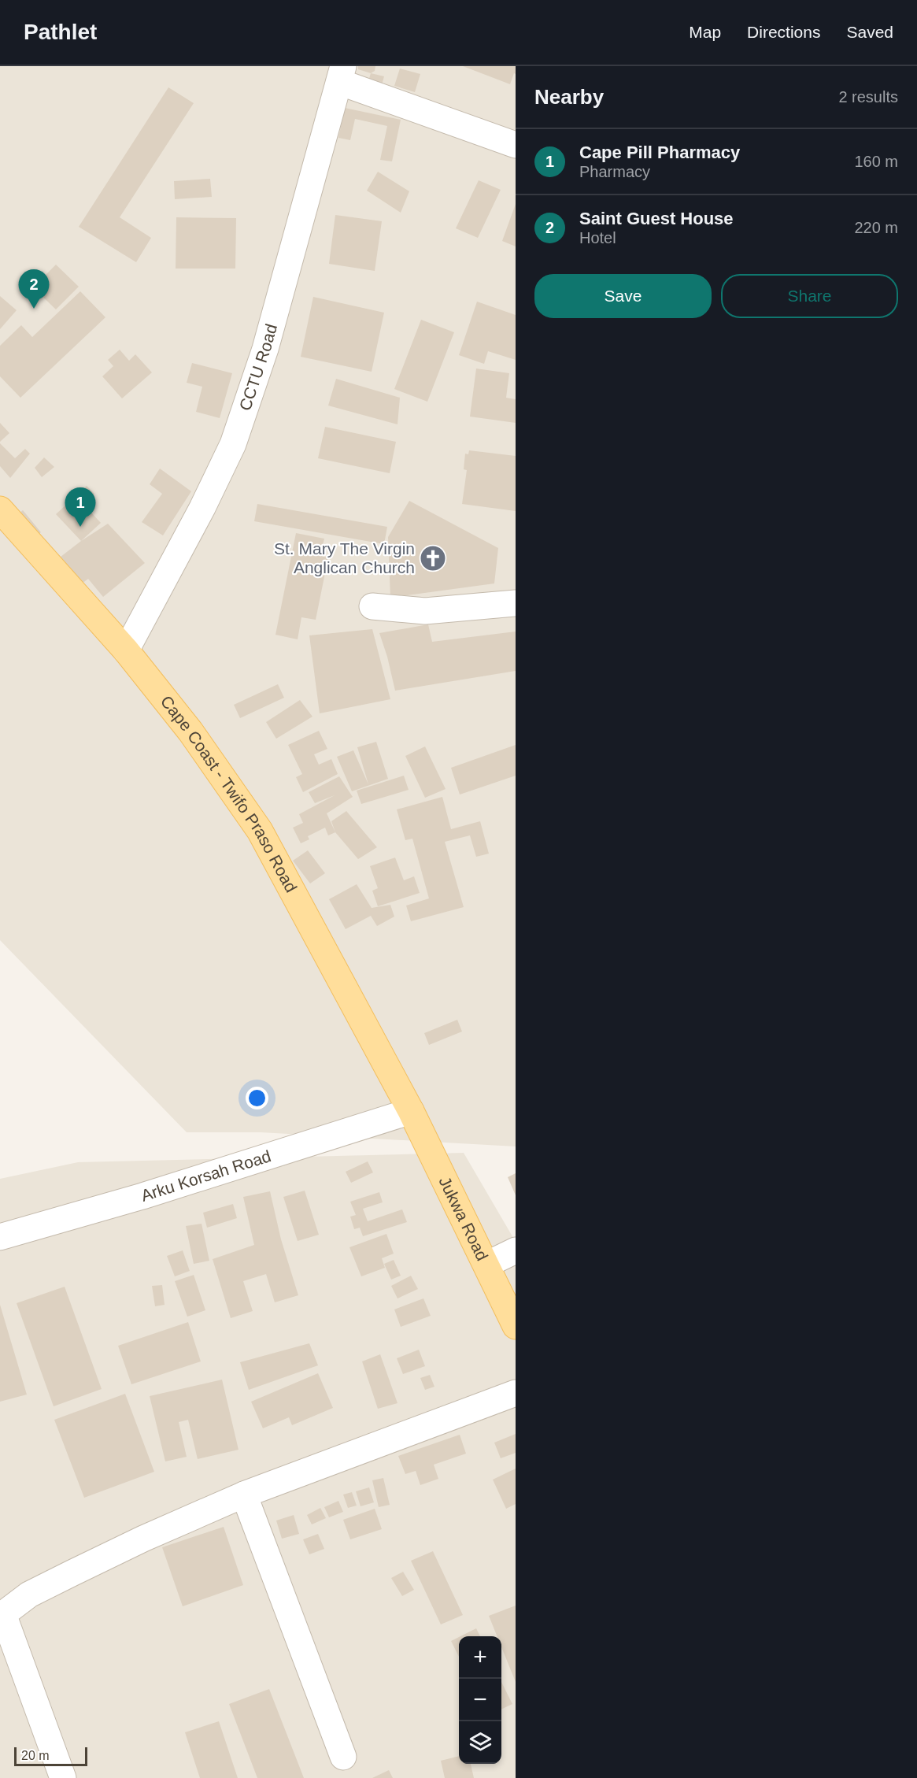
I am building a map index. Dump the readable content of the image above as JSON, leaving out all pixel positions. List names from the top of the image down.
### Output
{
  "streets": {
    "main road": ["Cape Coast - Twifo Praso Road", "Jukwa Road"],
    "street": ["CCTU Road", "Arku Korsah Road"]
  },
  "crossings": [
    ["CCTU Road", "Cape Coast - Twifo Praso Road"],
    ["Cape Coast - Twifo Praso Road", "Arku Korsah Road"],
    ["Cape Coast - Twifo Praso Road", "Jukwa Road"],
    ["Arku Korsah Road", "Jukwa Road"]
  ],
  "places": {
    "church": ["St. Mary The Virgin Anglican Church"]
  },
  "scale_bar": "20 m",
  "page": {
    "header": "Pathlet",
    "nav": ["Map", "Directions", "Saved"],
    "heading": ["Nearby", "2 results"],
    "list": [
      {
        "mark": "1",
        "name": "Cape Pill Pharmacy",
        "note": "Pharmacy",
        "value": "160 m"
      },
      {
        "mark": "2",
        "name": "Saint Guest House",
        "note": "Hotel",
        "value": "220 m"
      }
    ],
    "buttons": ["Save", "Share"],
    "pins": ["2", "1"],
    "map_buttons": ["+", "−"],
    "scale": "20 m"
  }
}
